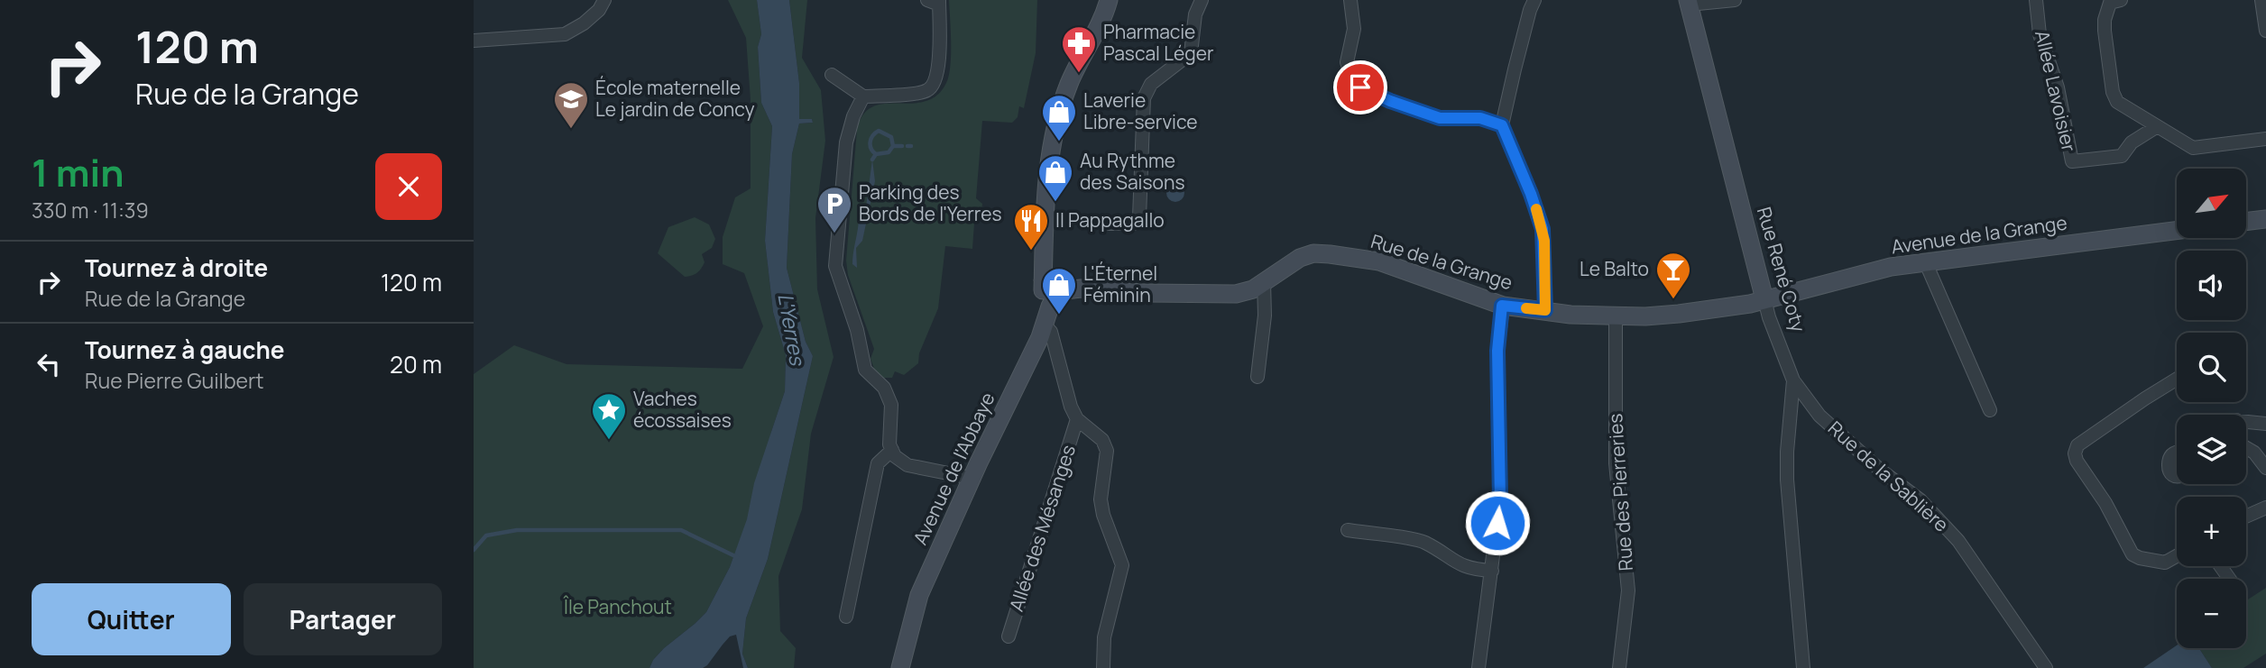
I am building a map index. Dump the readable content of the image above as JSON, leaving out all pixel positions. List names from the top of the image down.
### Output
{
  "streets": {
    "street": [
      "Allée Lavoisier",
      "Avenue de la Grange",
      "Rue de la Grange",
      "Rue René Coty",
      "Avenue de l'Abbaye",
      "Rue de la Sablière",
      "Rue des Pierreries",
      "Allée des Mésanges"
    ]
  },
  "crossings": [
    ["Avenue de la Grange", "Rue de la Grange"],
    ["Avenue de la Grange", "Rue René Coty"],
    ["Rue de la Grange", "Rue René Coty"],
    ["Rue de la Grange", "Avenue de l'Abbaye"],
    ["Rue de la Grange", "Rue des Pierreries"],
    ["Rue René Coty", "Rue de la Sablière"]
  ],
  "water": ["L'Yerres"],
  "parks": ["Île Panchout"],
  "places": {
    "pharmacy": ["Pharmacie Pascal Léger"],
    "school or university": ["École maternelle Le jardin de Concy"],
    "shop": ["Laverie Libre-service", "Au Rythme des Saisons", "L'Éternel Féminin"],
    "parking": ["Parking des Bords de l'Yerres"],
    "restaurant": ["Il Pappagallo"],
    "bar": ["Le Balto"],
    "place": ["Vaches écossaises"]
  },
  "north": "top right",
  "page": {
    "turn": ["120 m", "Rue de la Grange"],
    "heading": ["1 min", "330 m · 11:39"],
    "map_buttons": ["+", "−"],
    "list": [
      {
        "name": "Tournez à droite",
        "note": "Rue de la Grange",
        "value": "120 m"
      },
      {
        "name": "Tournez à gauche",
        "note": "Rue Pierre Guilbert",
        "value": "20 m"
      }
    ],
    "buttons": ["Quitter", "Partager"]
  }
}
